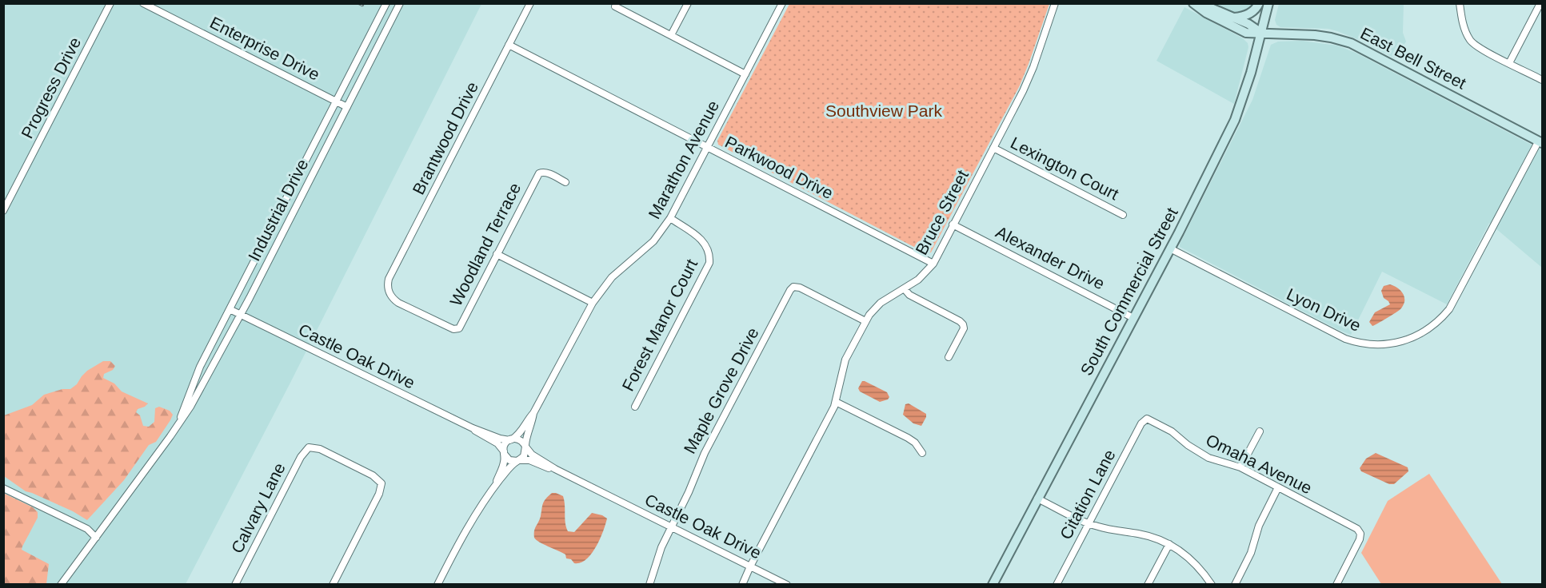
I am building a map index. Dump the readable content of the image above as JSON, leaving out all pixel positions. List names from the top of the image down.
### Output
{
  "streets": {
    "main road": ["East Bell Street", "South Commercial Street"],
    "street": [
      "Enterprise Drive",
      "Progress Drive",
      "Brantwood Drive",
      "Marathon Avenue",
      "Parkwood Drive",
      "Lexington Court",
      "Industrial Drive",
      "Bruce Street",
      "Woodland Terrace",
      "Alexander Drive",
      "Lyon Drive",
      "Forest Manor Court",
      "Castle Oak Drive",
      "Maple Grove Drive",
      "Omaha Avenue",
      "Citation Lane",
      "Calvary Lane"
    ]
  },
  "crossings": [
    ["Enterprise Drive", "Industrial Drive"],
    ["East Bell Street", "South Commercial Street"],
    ["East Bell Street", "Lyon Drive"],
    ["Brantwood Drive", "Parkwood Drive"],
    ["Brantwood Drive", "Woodland Terrace"],
    ["Marathon Avenue", "Parkwood Drive"],
    ["Marathon Avenue", "Forest Manor Court"],
    ["Marathon Avenue", "Castle Oak Drive"],
    ["Parkwood Drive", "Bruce Street"],
    ["Lexington Court", "Bruce Street"],
    ["Industrial Drive", "Castle Oak Drive"],
    ["Bruce Street", "Alexander Drive"],
    ["Bruce Street", "Castle Oak Drive"],
    ["Bruce Street", "Maple Grove Drive"],
    ["Alexander Drive", "South Commercial Street"],
    ["South Commercial Street", "Lyon Drive"],
    ["Castle Oak Drive", "Maple Grove Drive"],
    ["Omaha Avenue", "Citation Lane"]
  ],
  "parks": ["Southview Park"]
}
